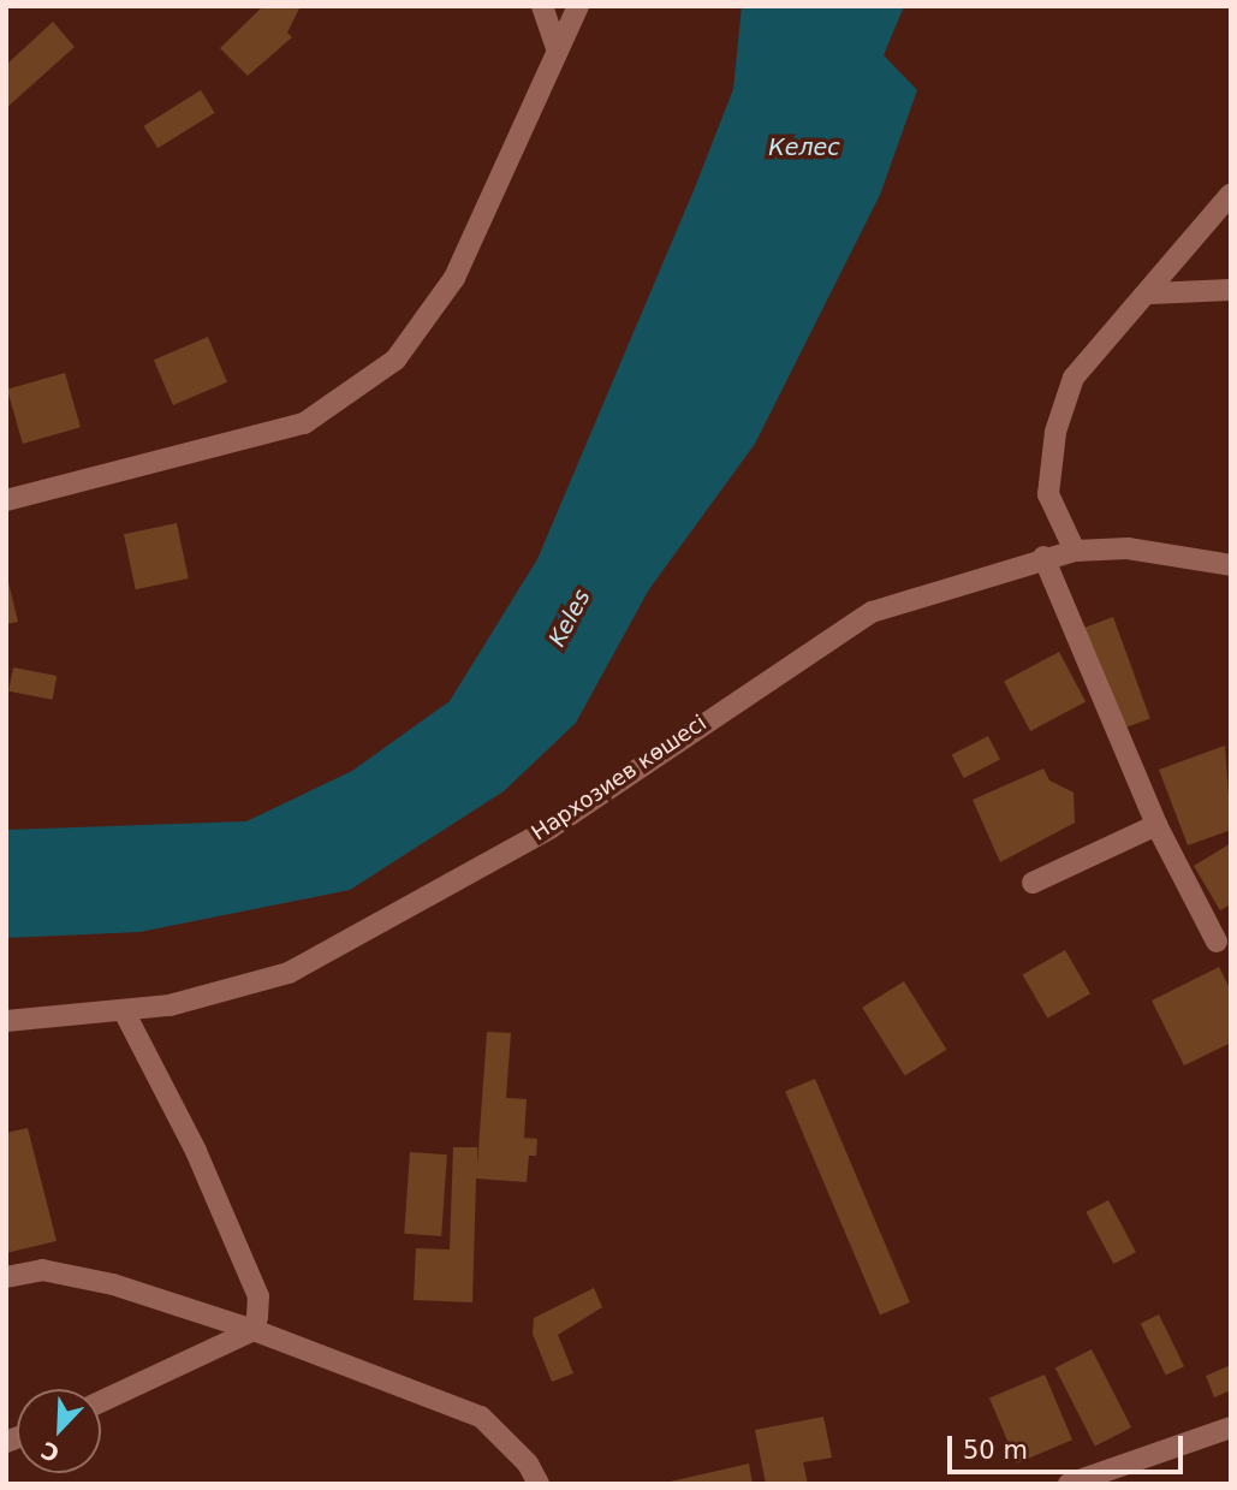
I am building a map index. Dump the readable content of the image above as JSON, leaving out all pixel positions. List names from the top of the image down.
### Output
{
  "streets": {
    "street": ["Нархозиев көшесі"]
  },
  "water": ["Келес", "Keles"],
  "scale_bar": "50 m",
  "north": "bottom left"
}
